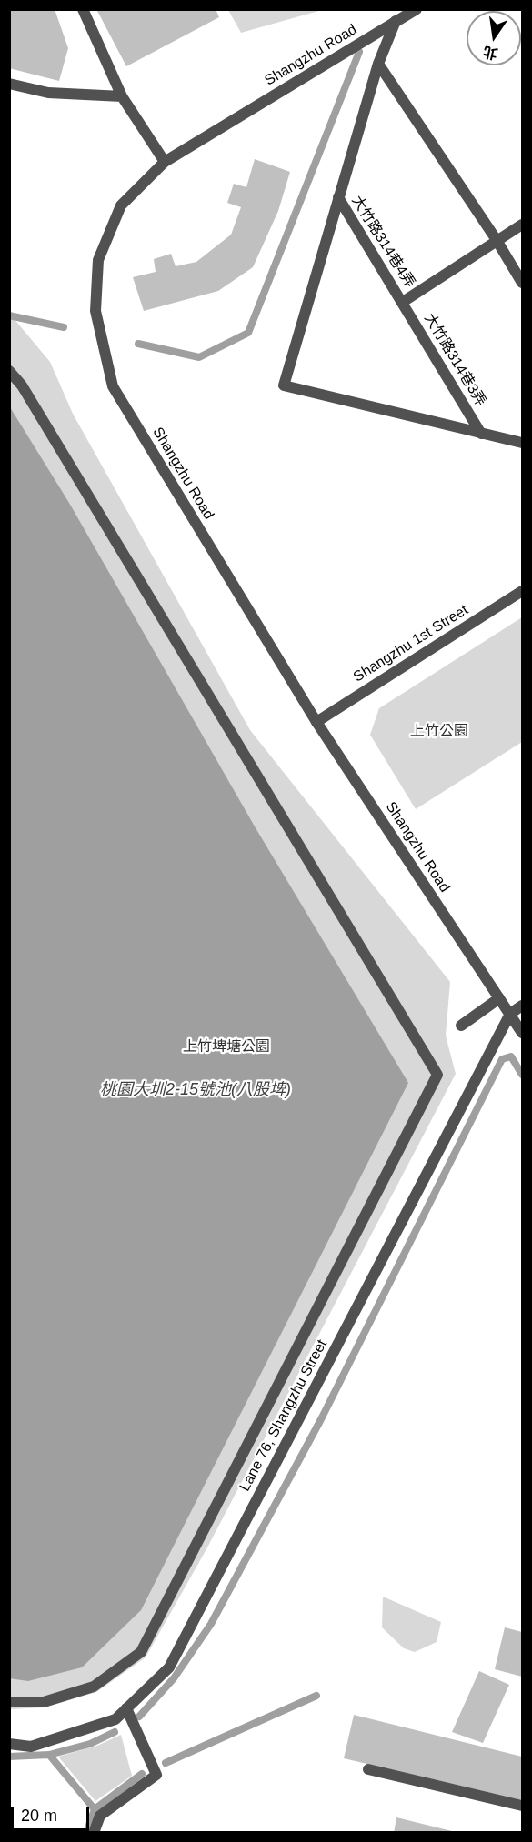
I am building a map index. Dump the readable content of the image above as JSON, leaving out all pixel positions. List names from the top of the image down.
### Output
{
  "streets": {
    "street": [
      "Shangzhu Road",
      "大竹路314巷4弄",
      "大竹路314巷3弄",
      "Shangzhu 1st Street",
      "Lane 76, Shangzhu Street"
    ]
  },
  "crossings": [
    ["Shangzhu Road", "Shangzhu 1st Street"],
    ["Shangzhu Road", "Lane 76, Shangzhu Street"],
    ["大竹路314巷4弄", "大竹路314巷3弄"]
  ],
  "water": ["桃園大圳2-15號池(八股埤)"],
  "parks": ["上竹公園", "上竹埤塘公園"],
  "scale_bar": "20 m",
  "north": "bottom"
}
